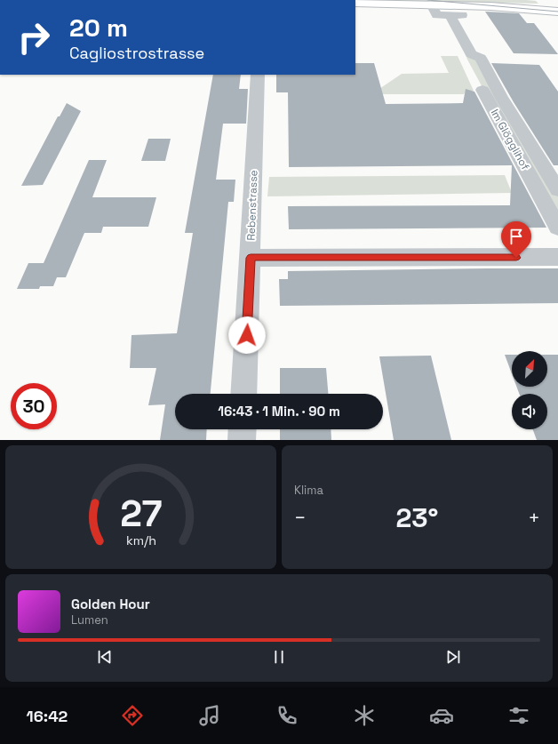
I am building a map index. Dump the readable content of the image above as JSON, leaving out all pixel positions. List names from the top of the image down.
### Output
{
  "streets": {
    "street": ["Im Glögglihof", "Rebenstrasse"]
  },
  "north": "top right",
  "page": {
    "turn": ["20 m", "Cagliostrostrasse"],
    "limit": "30",
    "trip": "16:43 · 1 Min. · 90 m",
    "tile": "Klima",
    "heat": ["−", "23°", "+"],
    "song": ["Golden Hour", "Lumen"],
    "tabs": "16:42",
    "gauge": ["27", "km/h"]
  }
}
